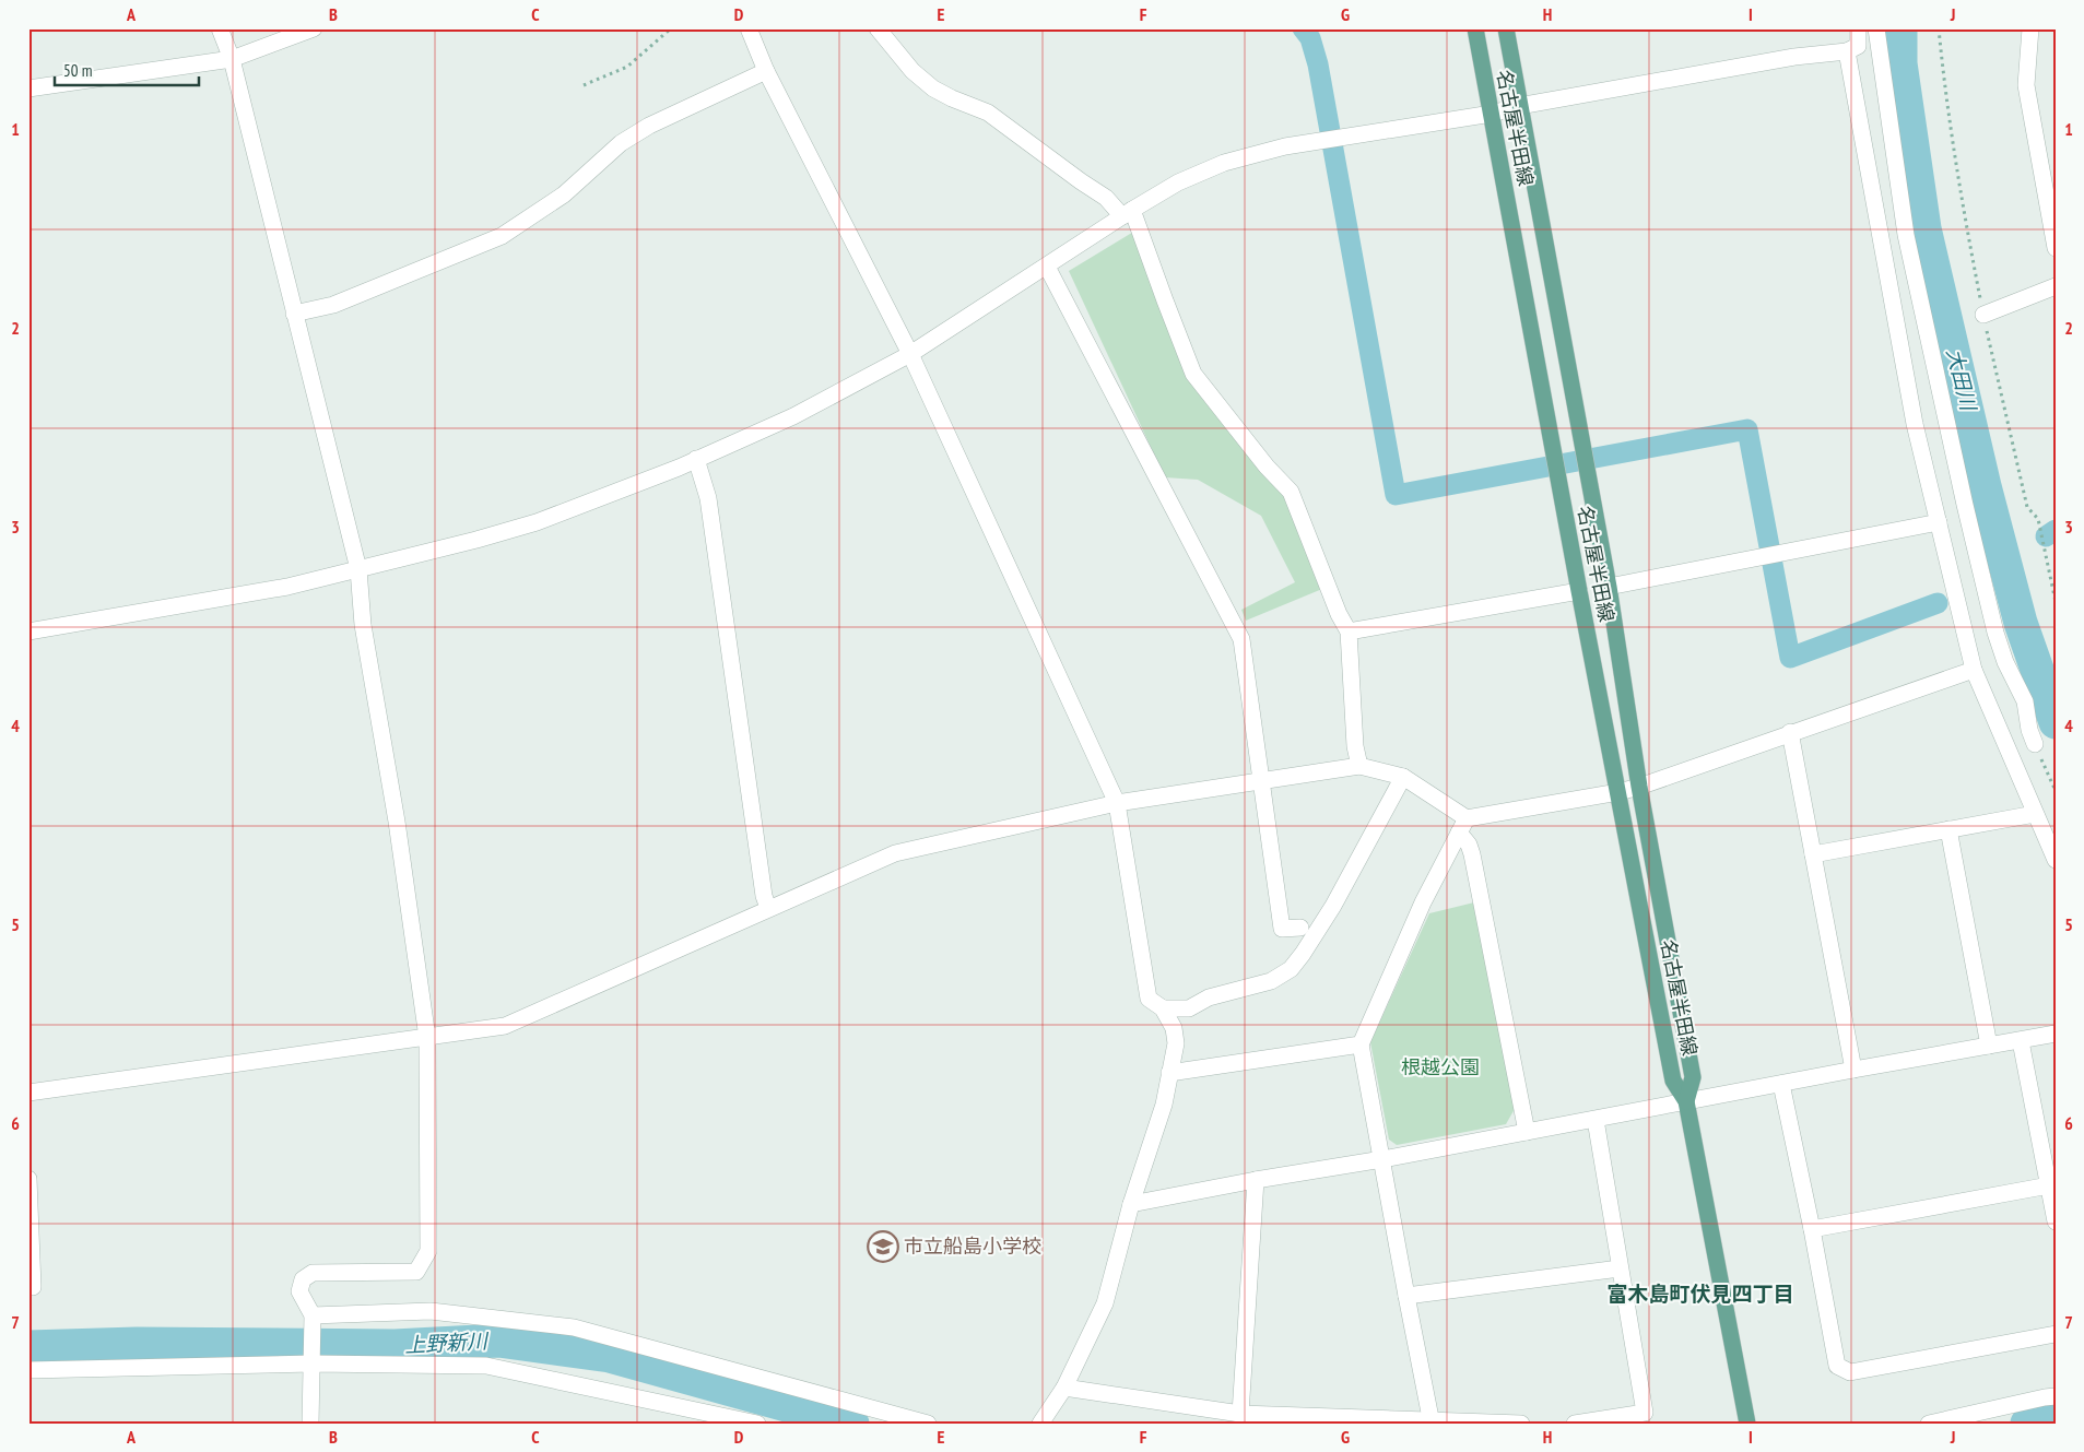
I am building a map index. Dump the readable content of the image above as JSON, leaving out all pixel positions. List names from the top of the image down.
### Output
{
  "streets": {
    "main road": ["名古屋半田線"]
  },
  "districts": ["富木島町伏見四丁目"],
  "water": ["大田川", "上野新川"],
  "parks": ["根越公園"],
  "places": {
    "school or university": ["市立船島小学校"]
  },
  "scale_bar": "50 m",
  "grid": {
    "columns": [
      "A",
      "B",
      "C",
      "D",
      "E",
      "F",
      "G",
      "H",
      "I",
      "J"
    ],
    "rows": [
      "1",
      "2",
      "3",
      "4",
      "5",
      "6",
      "7"
    ]
  }
}
